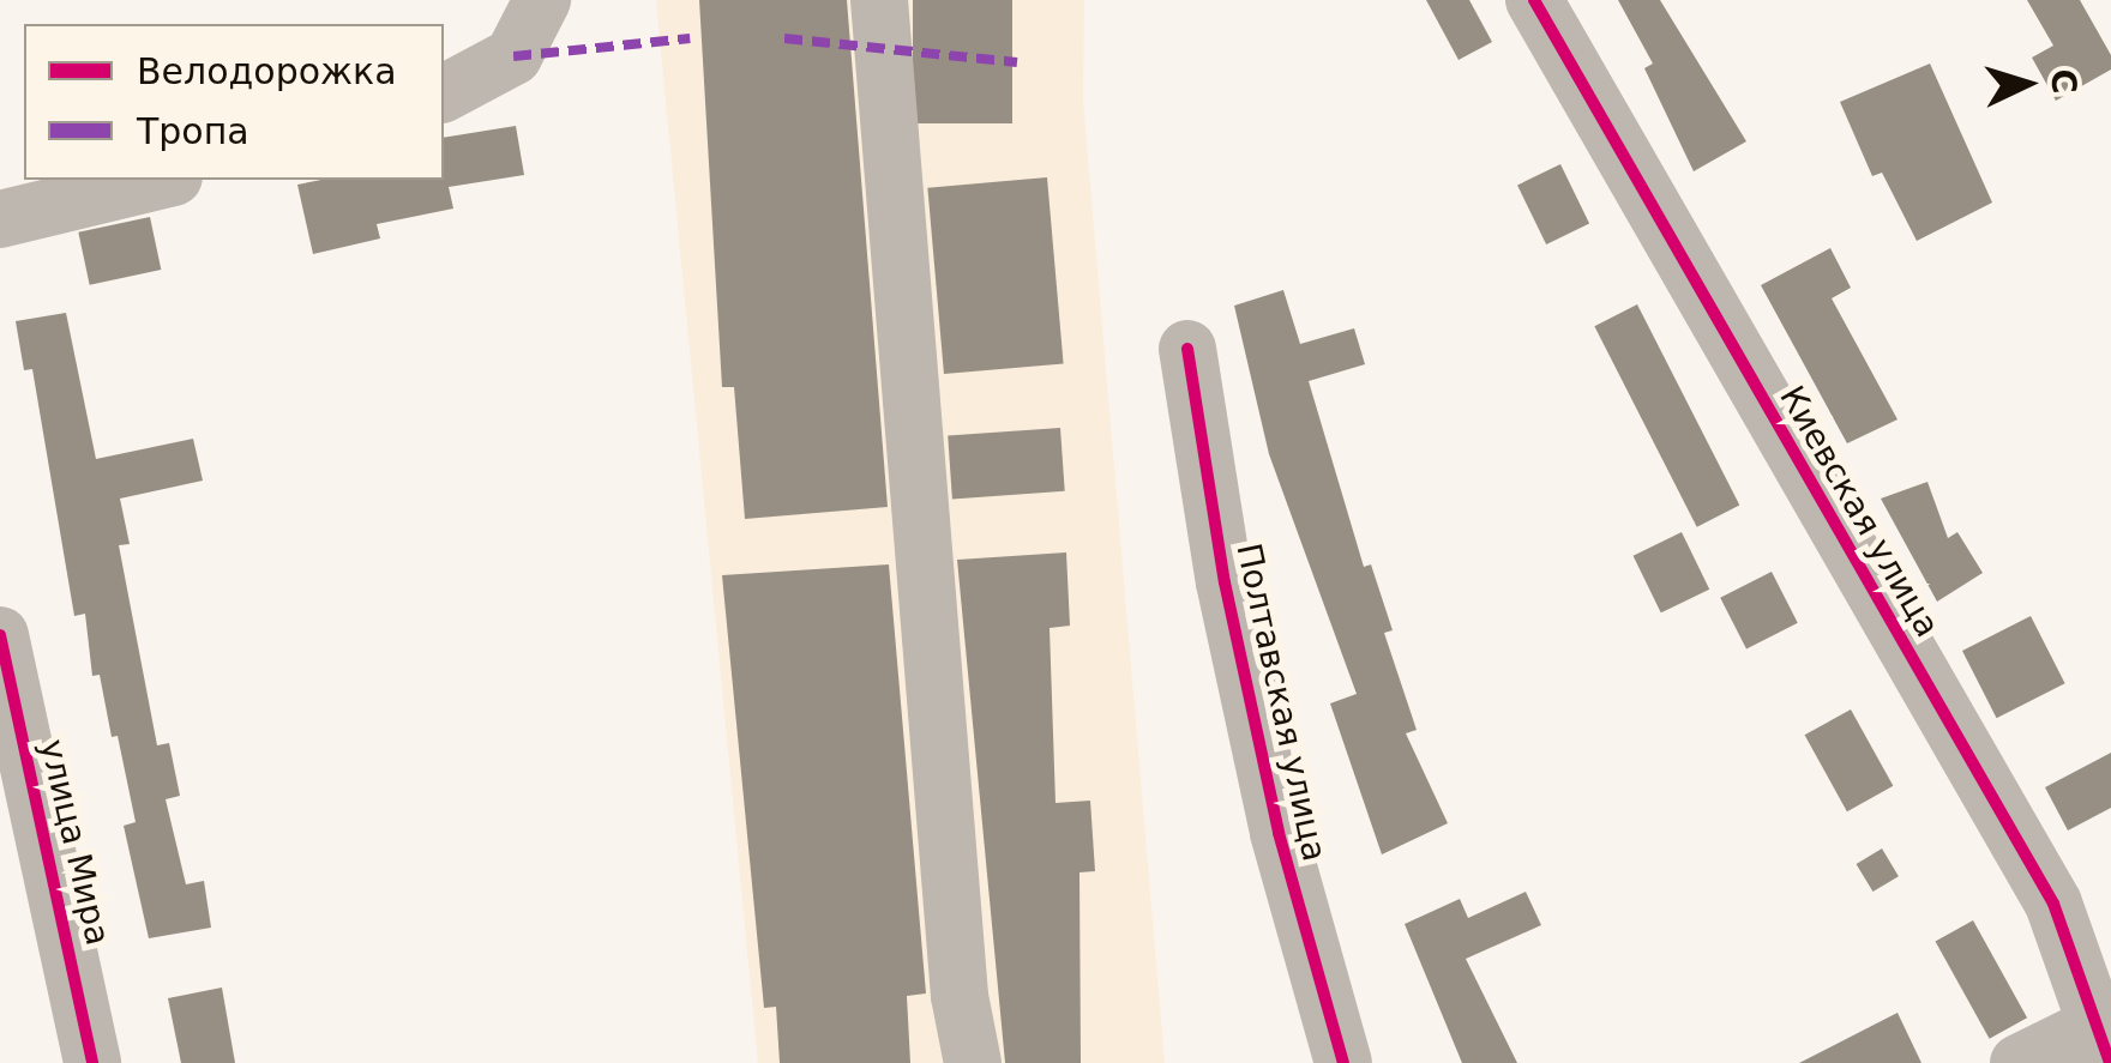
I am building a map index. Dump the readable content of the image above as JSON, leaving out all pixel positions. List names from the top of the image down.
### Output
{
  "streets": {
    "street": ["Киевская улица", "Полтавская улица", "улица Мира"]
  },
  "legend": ["Велодорожка", "Тропа"],
  "north": "right"
}
